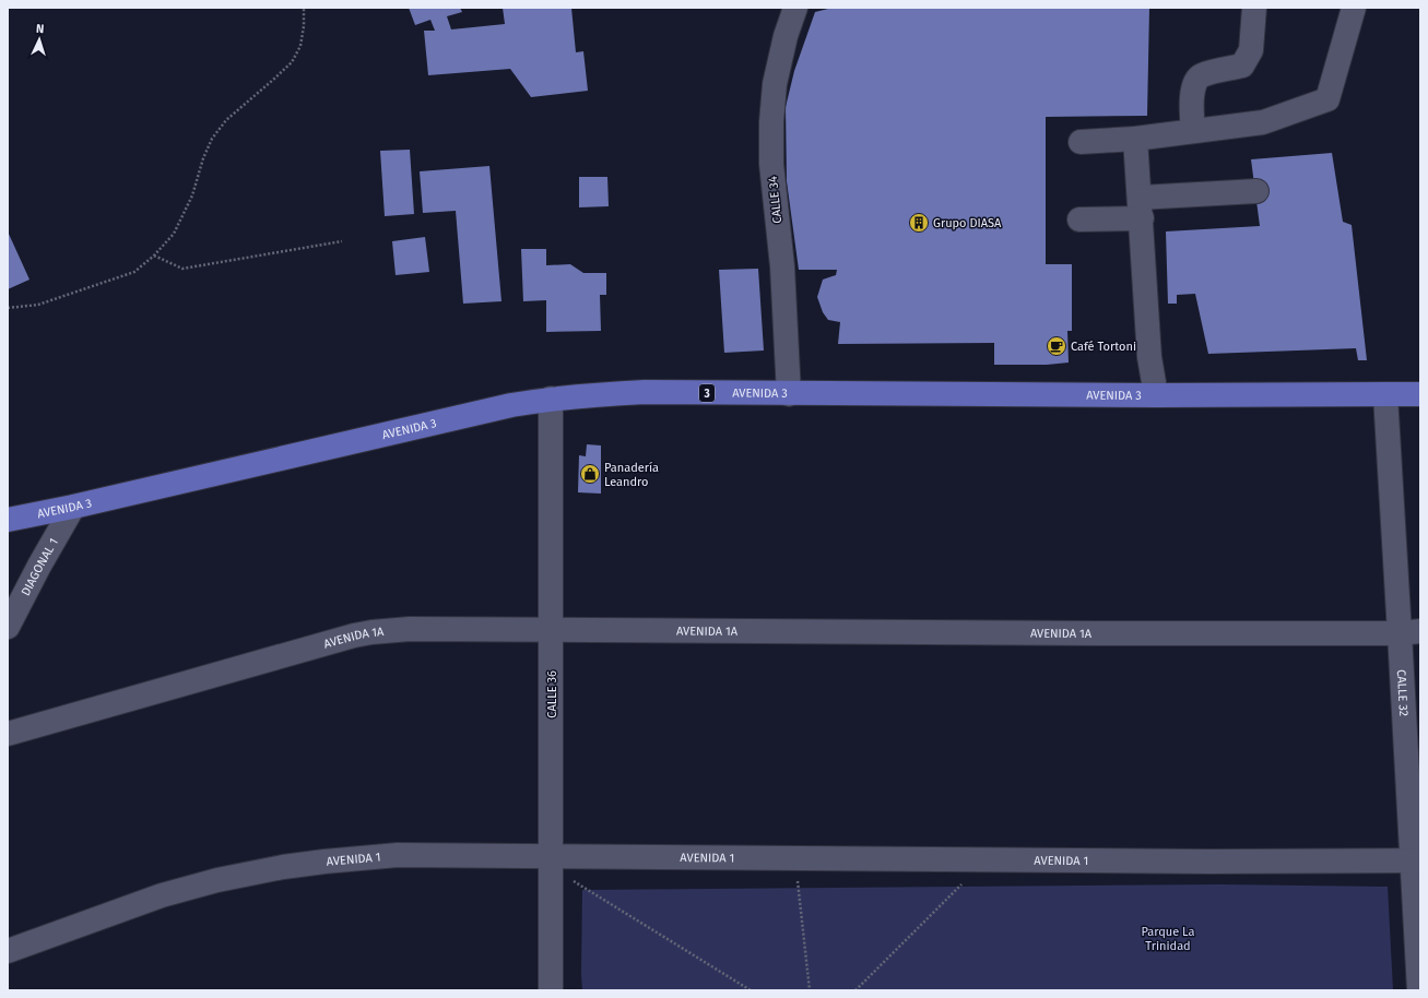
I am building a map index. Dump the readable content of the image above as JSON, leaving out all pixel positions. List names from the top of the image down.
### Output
{
  "streets": {
    "main road": ["3", "AVENIDA 3"],
    "street": [
      "CALLE 34",
      "DIAGONAL 1",
      "AVENIDA 1A",
      "CALLE 32",
      "CALLE 36",
      "AVENIDA 1"
    ]
  },
  "crossings": [
    ["CALLE 34", "AVENIDA 3"],
    ["AVENIDA 3", "DIAGONAL 1"],
    ["AVENIDA 3", "CALLE 32"],
    ["AVENIDA 3", "CALLE 36"],
    ["AVENIDA 1A", "CALLE 32"],
    ["AVENIDA 1A", "CALLE 36"],
    ["CALLE 32", "AVENIDA 1"],
    ["CALLE 36", "AVENIDA 1"]
  ],
  "parks": ["Parque La Trinidad"],
  "places": {
    "building": ["Grupo DIASA"],
    "cafe": ["Café Tortoni"],
    "shop": ["Panadería Leandro"]
  },
  "north": "top"
}
